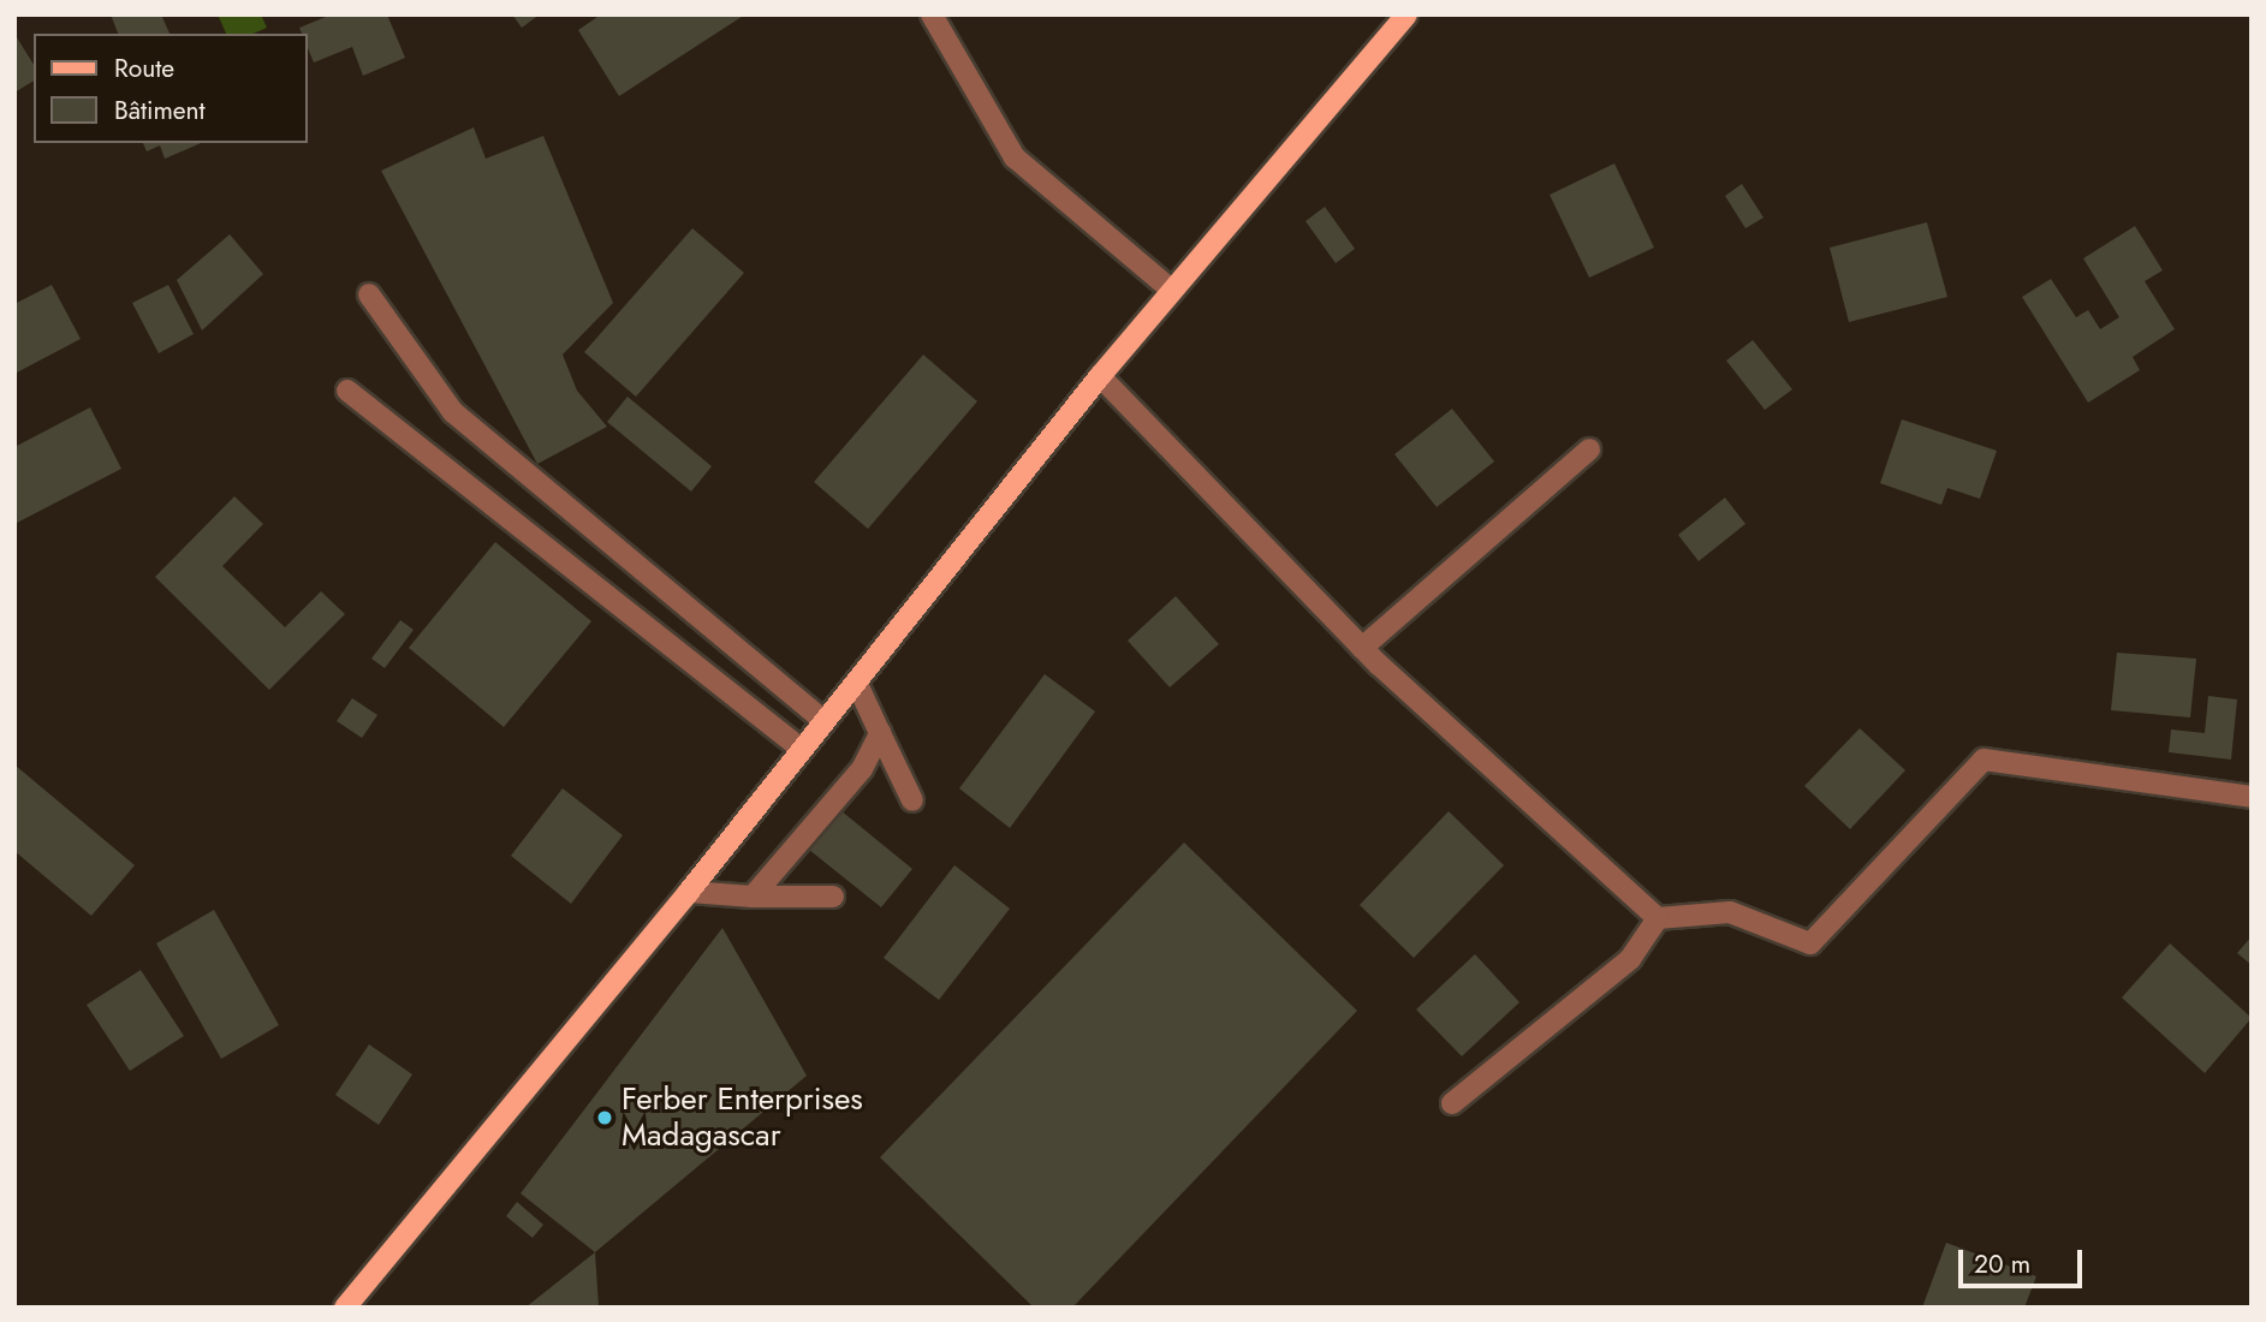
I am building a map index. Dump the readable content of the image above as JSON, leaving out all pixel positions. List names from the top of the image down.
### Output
{
  "places": ["Ferber Enterprises Madagascar"],
  "legend": ["Route", "Bâtiment"],
  "scale_bar": "20 m"
}
